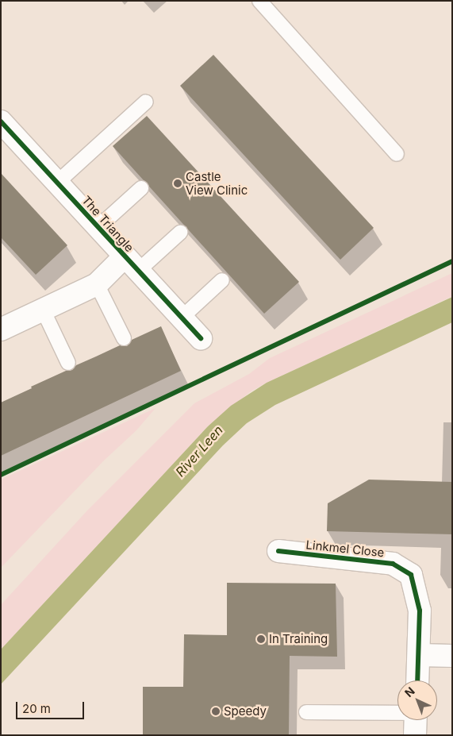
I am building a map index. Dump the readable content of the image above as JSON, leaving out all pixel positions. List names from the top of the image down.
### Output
{
  "streets": {
    "street": ["The Triangle", "Linkmel Close"]
  },
  "water": ["River Leen"],
  "places": ["Castle View Clinic", "In Training", "Speedy"],
  "scale_bar": "20 m",
  "north": "top left"
}
